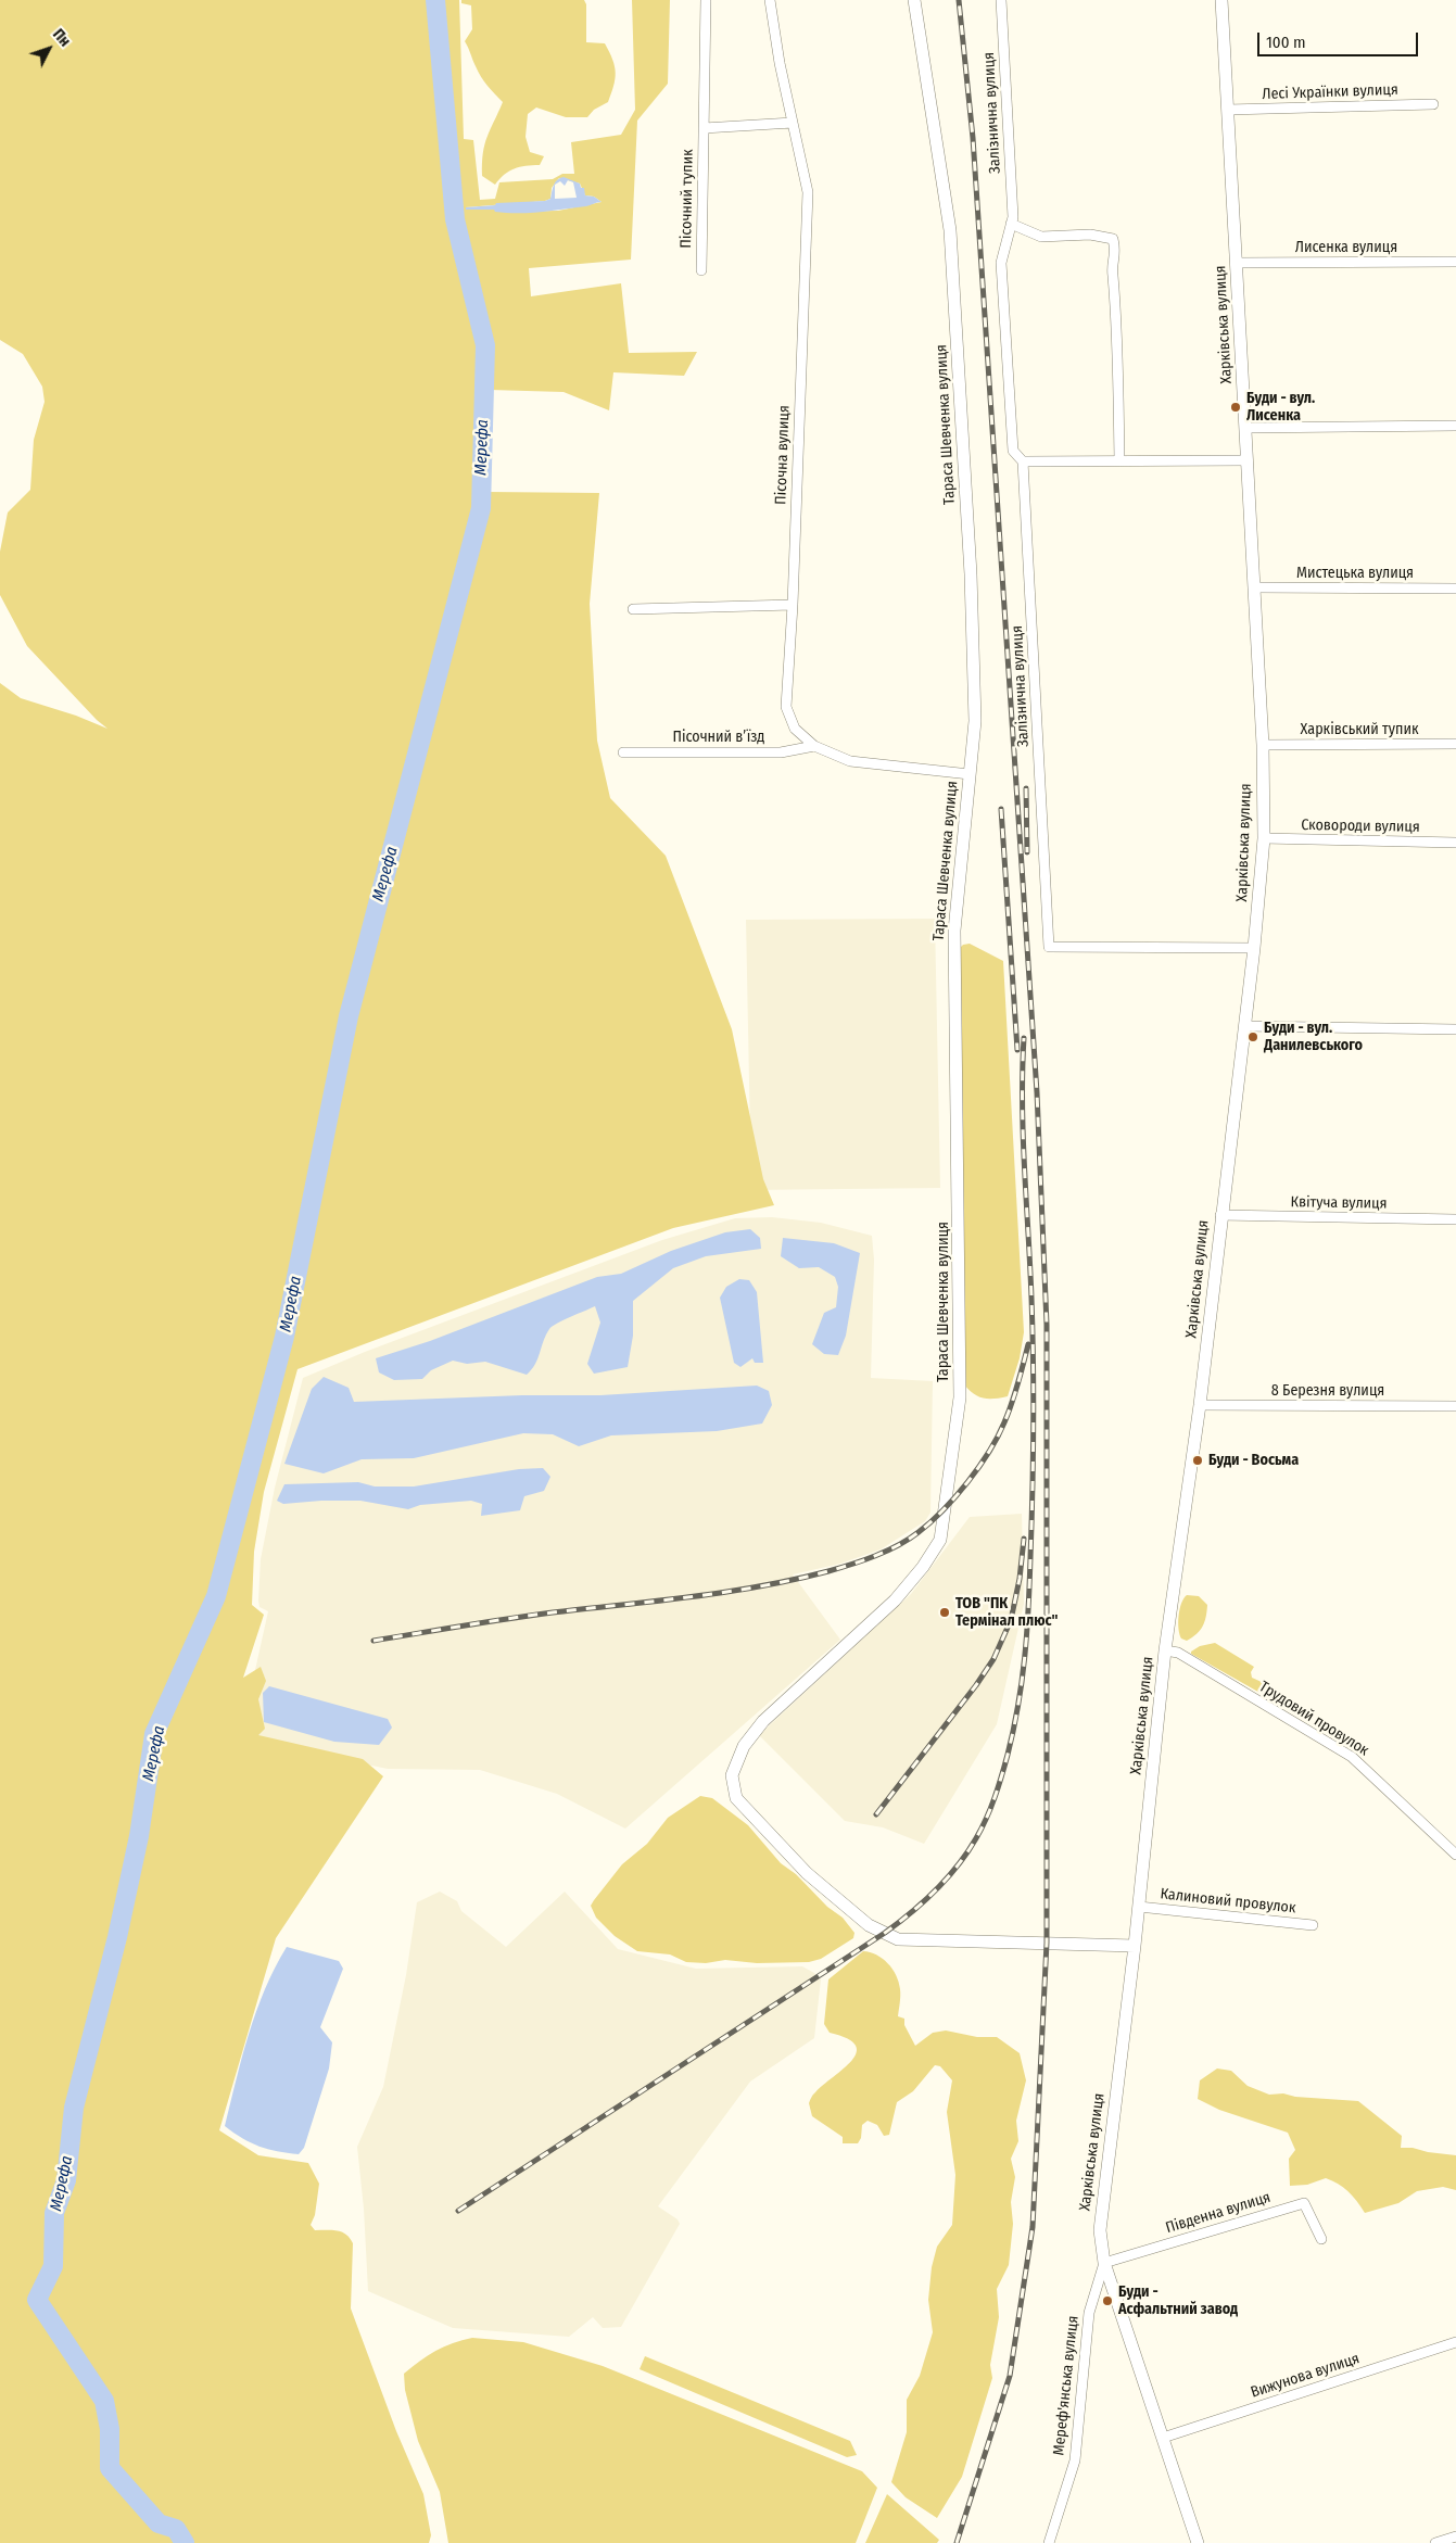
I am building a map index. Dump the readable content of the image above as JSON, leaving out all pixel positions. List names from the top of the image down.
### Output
{
  "streets": {
    "street": [
      "Лесі Українки вулиця",
      "Залізнична вулиця",
      "Пісочний тупик",
      "Лисенка вулиця",
      "Харківська вулиця",
      "Тараса Шевченка вулиця",
      "Пісочна вулиця",
      "Мистецька вулиця",
      "Харківський тупик",
      "Пісочний в’їзд",
      "Сковороди вулиця",
      "Квітуча вулиця",
      "8 Березня вулиця",
      "Трудовий провулок",
      "Калиновий провулок",
      "Південна вулиця",
      "Вижунова вулиця",
      "Мереф'янська вулиця"
    ]
  },
  "crossings": [
    ["Лесі Українки вулиця", "Харківська вулиця"],
    ["Залізнична вулиця", "Харківська вулиця"],
    ["Лисенка вулиця", "Харківська вулиця"],
    ["Харківська вулиця", "Тараса Шевченка вулиця"],
    ["Харківська вулиця", "Мистецька вулиця"],
    ["Харківська вулиця", "Харківський тупик"],
    ["Харківська вулиця", "Сковороди вулиця"],
    ["Харківська вулиця", "Квітуча вулиця"],
    ["Харківська вулиця", "8 Березня вулиця"],
    ["Харківська вулиця", "Трудовий провулок"],
    ["Харківська вулиця", "Калиновий провулок"],
    ["Харківська вулиця", "Південна вулиця"],
    ["Харківська вулиця", "Вижунова вулиця"],
    ["Харківська вулиця", "Мереф'янська вулиця"],
    ["Тараса Шевченка вулиця", "Пісочна вулиця"],
    ["Пісочна вулиця", "Пісочний в’їзд"],
    ["Південна вулиця", "Мереф'янська вулиця"]
  ],
  "water": ["Мерефа"],
  "places": [
    "Буди - вул. Лисенка",
    "Буди - вул. Данилевського",
    "Буди - Восьма",
    "ТОВ \"ПК Термінал плюс\"",
    "Буди - Асфальтний завод"
  ],
  "scale_bar": "100 m",
  "north": "top right"
}
